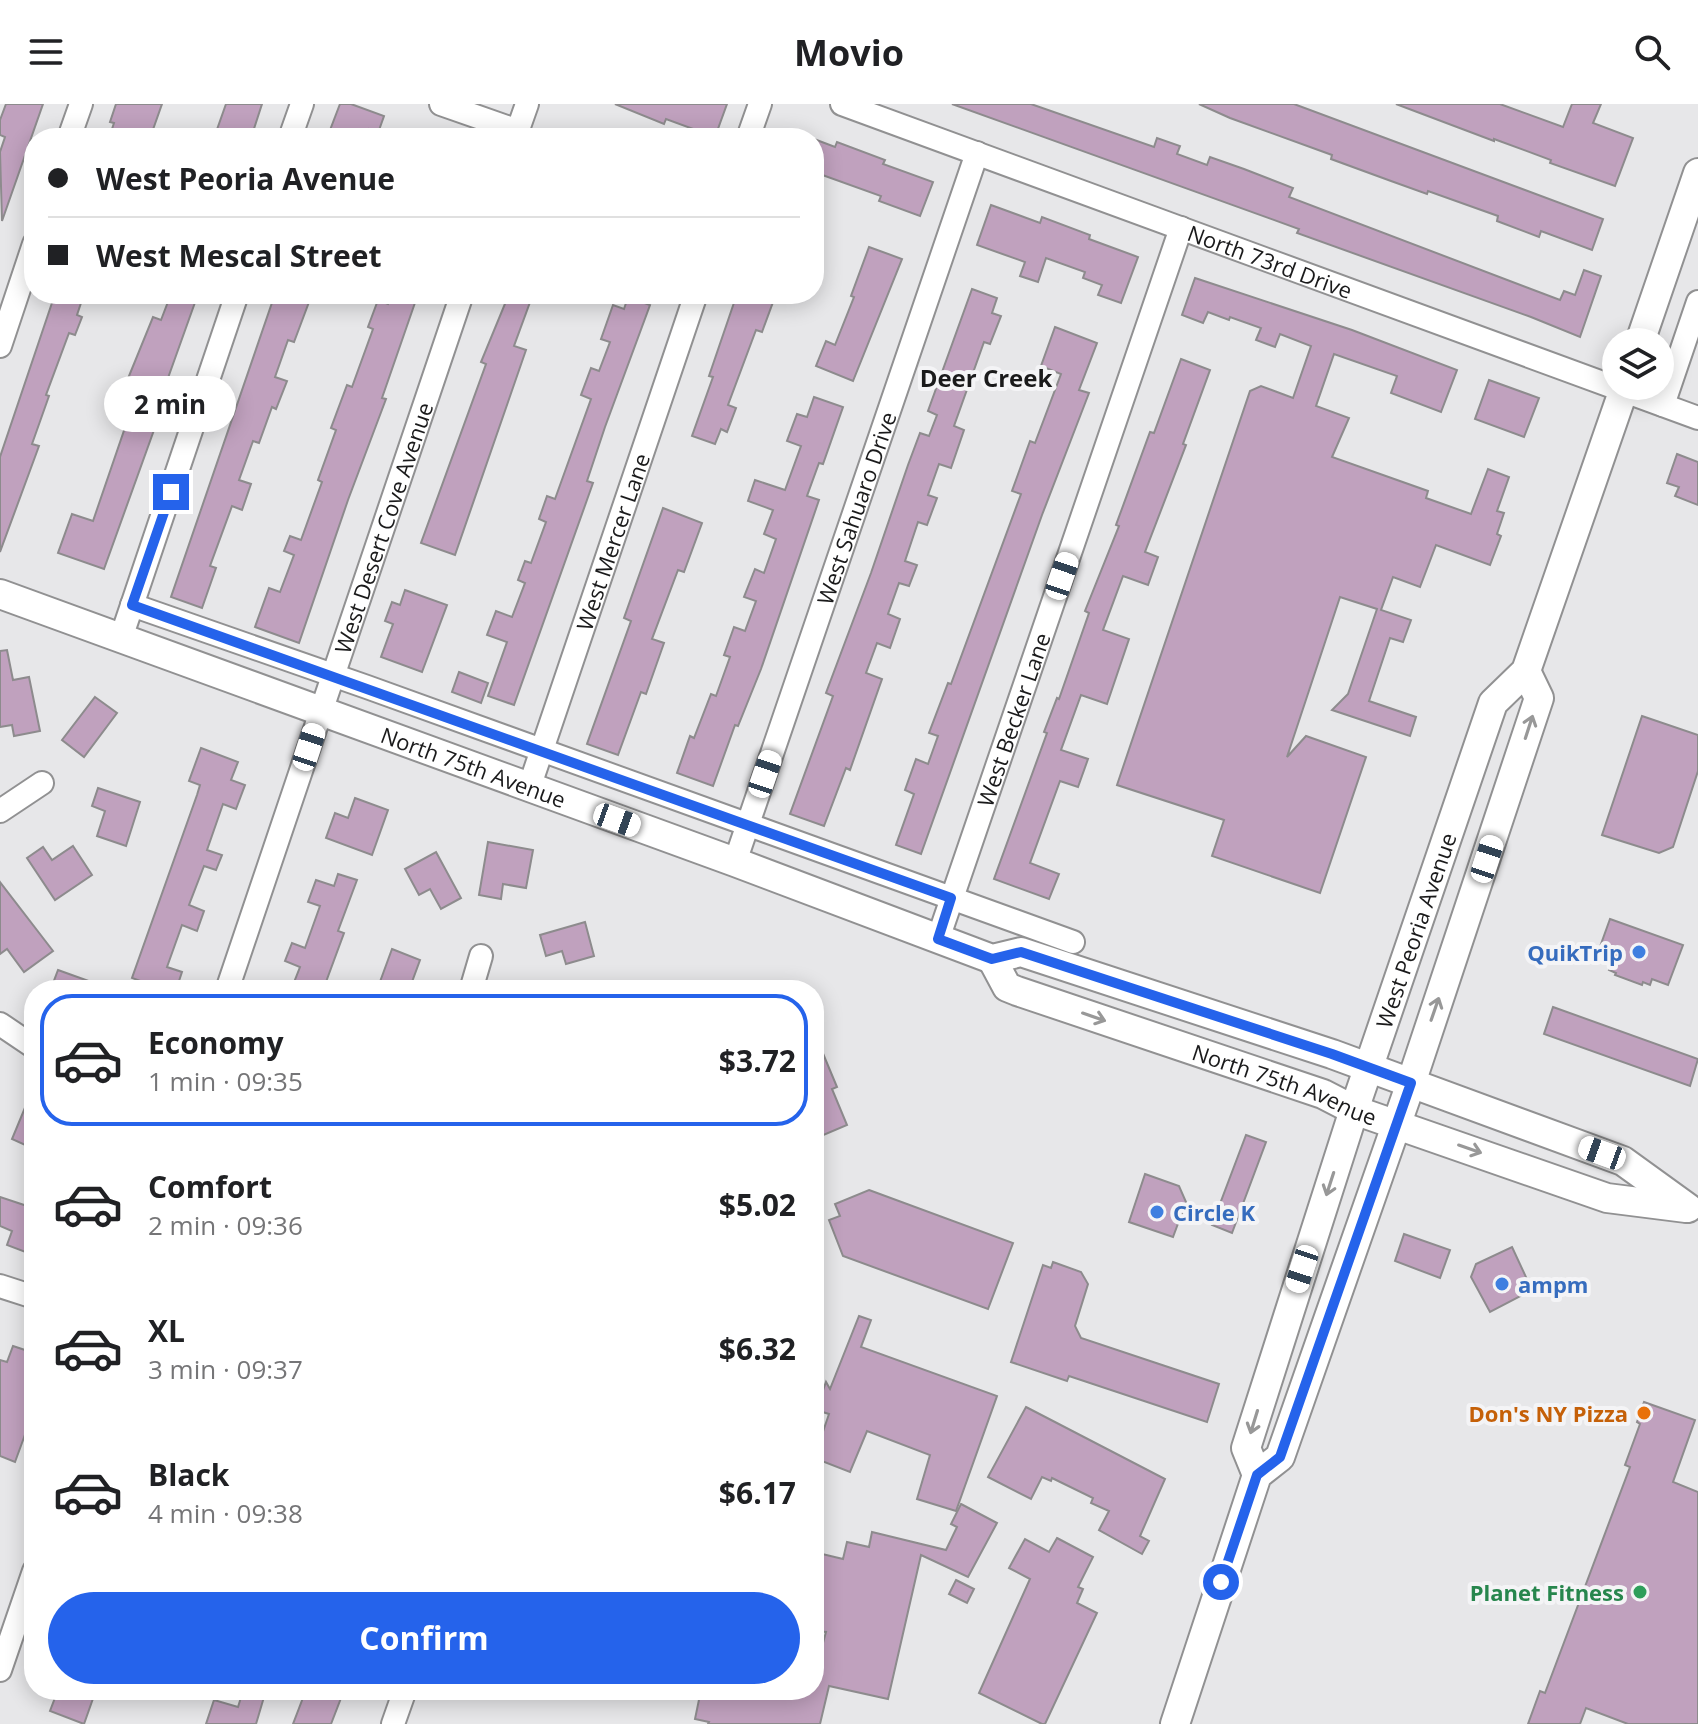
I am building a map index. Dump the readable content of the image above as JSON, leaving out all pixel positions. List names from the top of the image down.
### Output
{
  "streets": {
    "main road": ["North 75th Avenue", "West Peoria Avenue"],
    "street": [
      "North 73rd Drive",
      "West Sahuaro Drive",
      "West Desert Cove Avenue",
      "West Mercer Lane",
      "West Becker Lane"
    ]
  },
  "crossings": [
    ["North 73rd Drive", "West Sahuaro Drive"],
    ["North 73rd Drive", "West Becker Lane"],
    ["West Sahuaro Drive", "North 75th Avenue"],
    ["West Desert Cove Avenue", "North 75th Avenue"],
    ["West Mercer Lane", "North 75th Avenue"],
    ["West Becker Lane", "North 75th Avenue"],
    ["North 75th Avenue", "West Peoria Avenue"]
  ],
  "districts": ["Deer Creek"],
  "places": [
    "QuikTrip",
    "Circle K",
    "ampm",
    "Don's NY Pizza",
    "Planet Fitness"
  ],
  "page": {
    "header": "Movio",
    "banner": ["West Peoria Avenue", "West Mescal Street"],
    "bubble": "2 min",
    "list": [
      {
        "name": "Economy",
        "note": "1 min · 09:35",
        "value": "$3.72"
      },
      {
        "name": "Comfort",
        "note": "2 min · 09:36",
        "value": "$5.02"
      },
      {
        "name": "XL",
        "note": "3 min · 09:37",
        "value": "$6.32"
      },
      {
        "name": "Black",
        "note": "4 min · 09:38",
        "value": "$6.17"
      }
    ],
    "buttons": "Confirm"
  }
}
